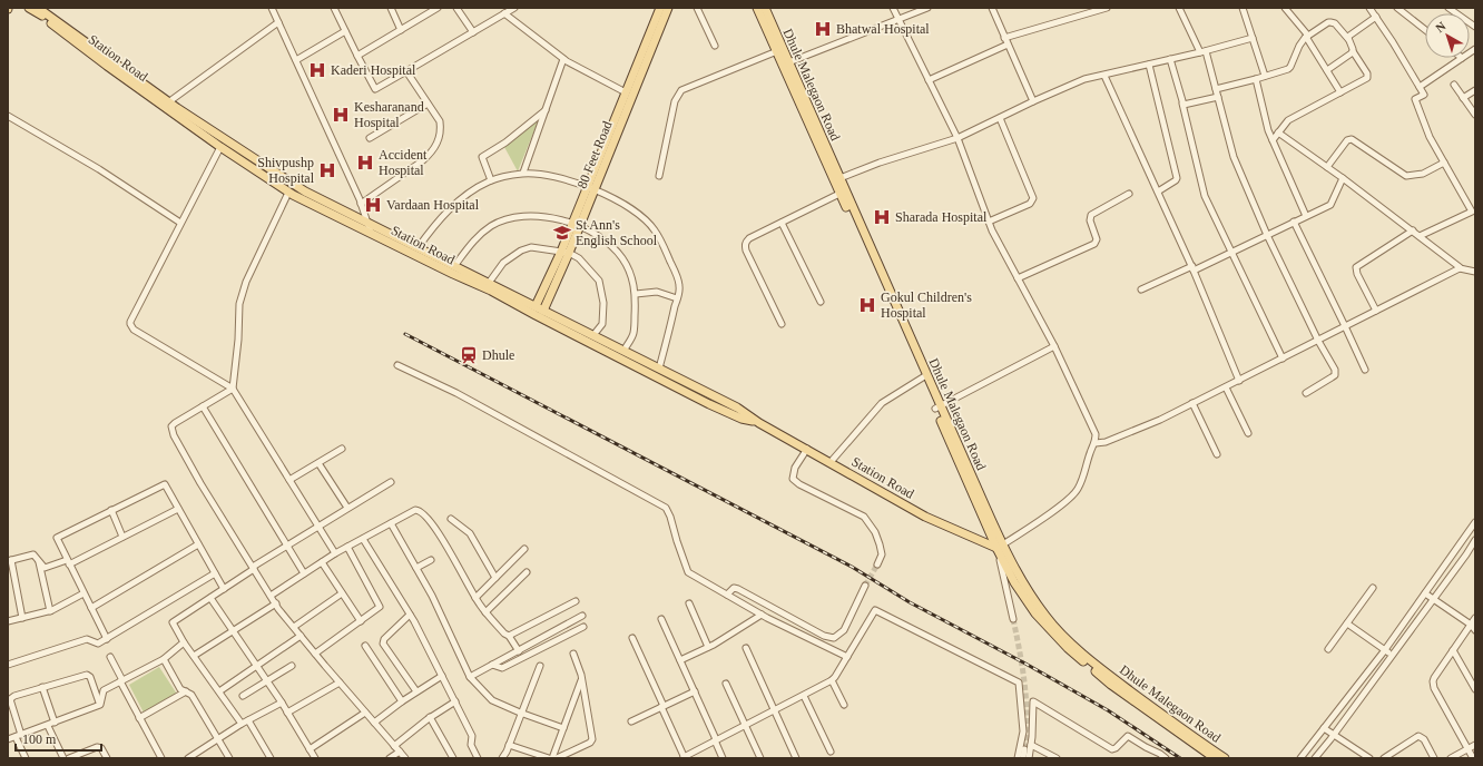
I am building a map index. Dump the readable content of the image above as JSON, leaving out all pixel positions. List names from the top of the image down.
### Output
{
  "streets": {
    "main road": ["Station Road", "Dhule Malegaon Road", "80 Feet Road"]
  },
  "crossings": [
    ["Station Road", "Dhule Malegaon Road"],
    ["Station Road", "80 Feet Road"]
  ],
  "places": {
    "hospital": [
      "Bhatwal Hospital",
      "Kaderi Hospital",
      "Kesharanand Hospital",
      "Accident Hospital",
      "Shivpushp Hospital",
      "Vardaan Hospital",
      "Sharada Hospital",
      "Gokul Children's Hospital"
    ],
    "school or university": ["St Ann's English School"],
    "station": ["Dhule"]
  },
  "scale_bar": "100 m",
  "north": "top left"
}
